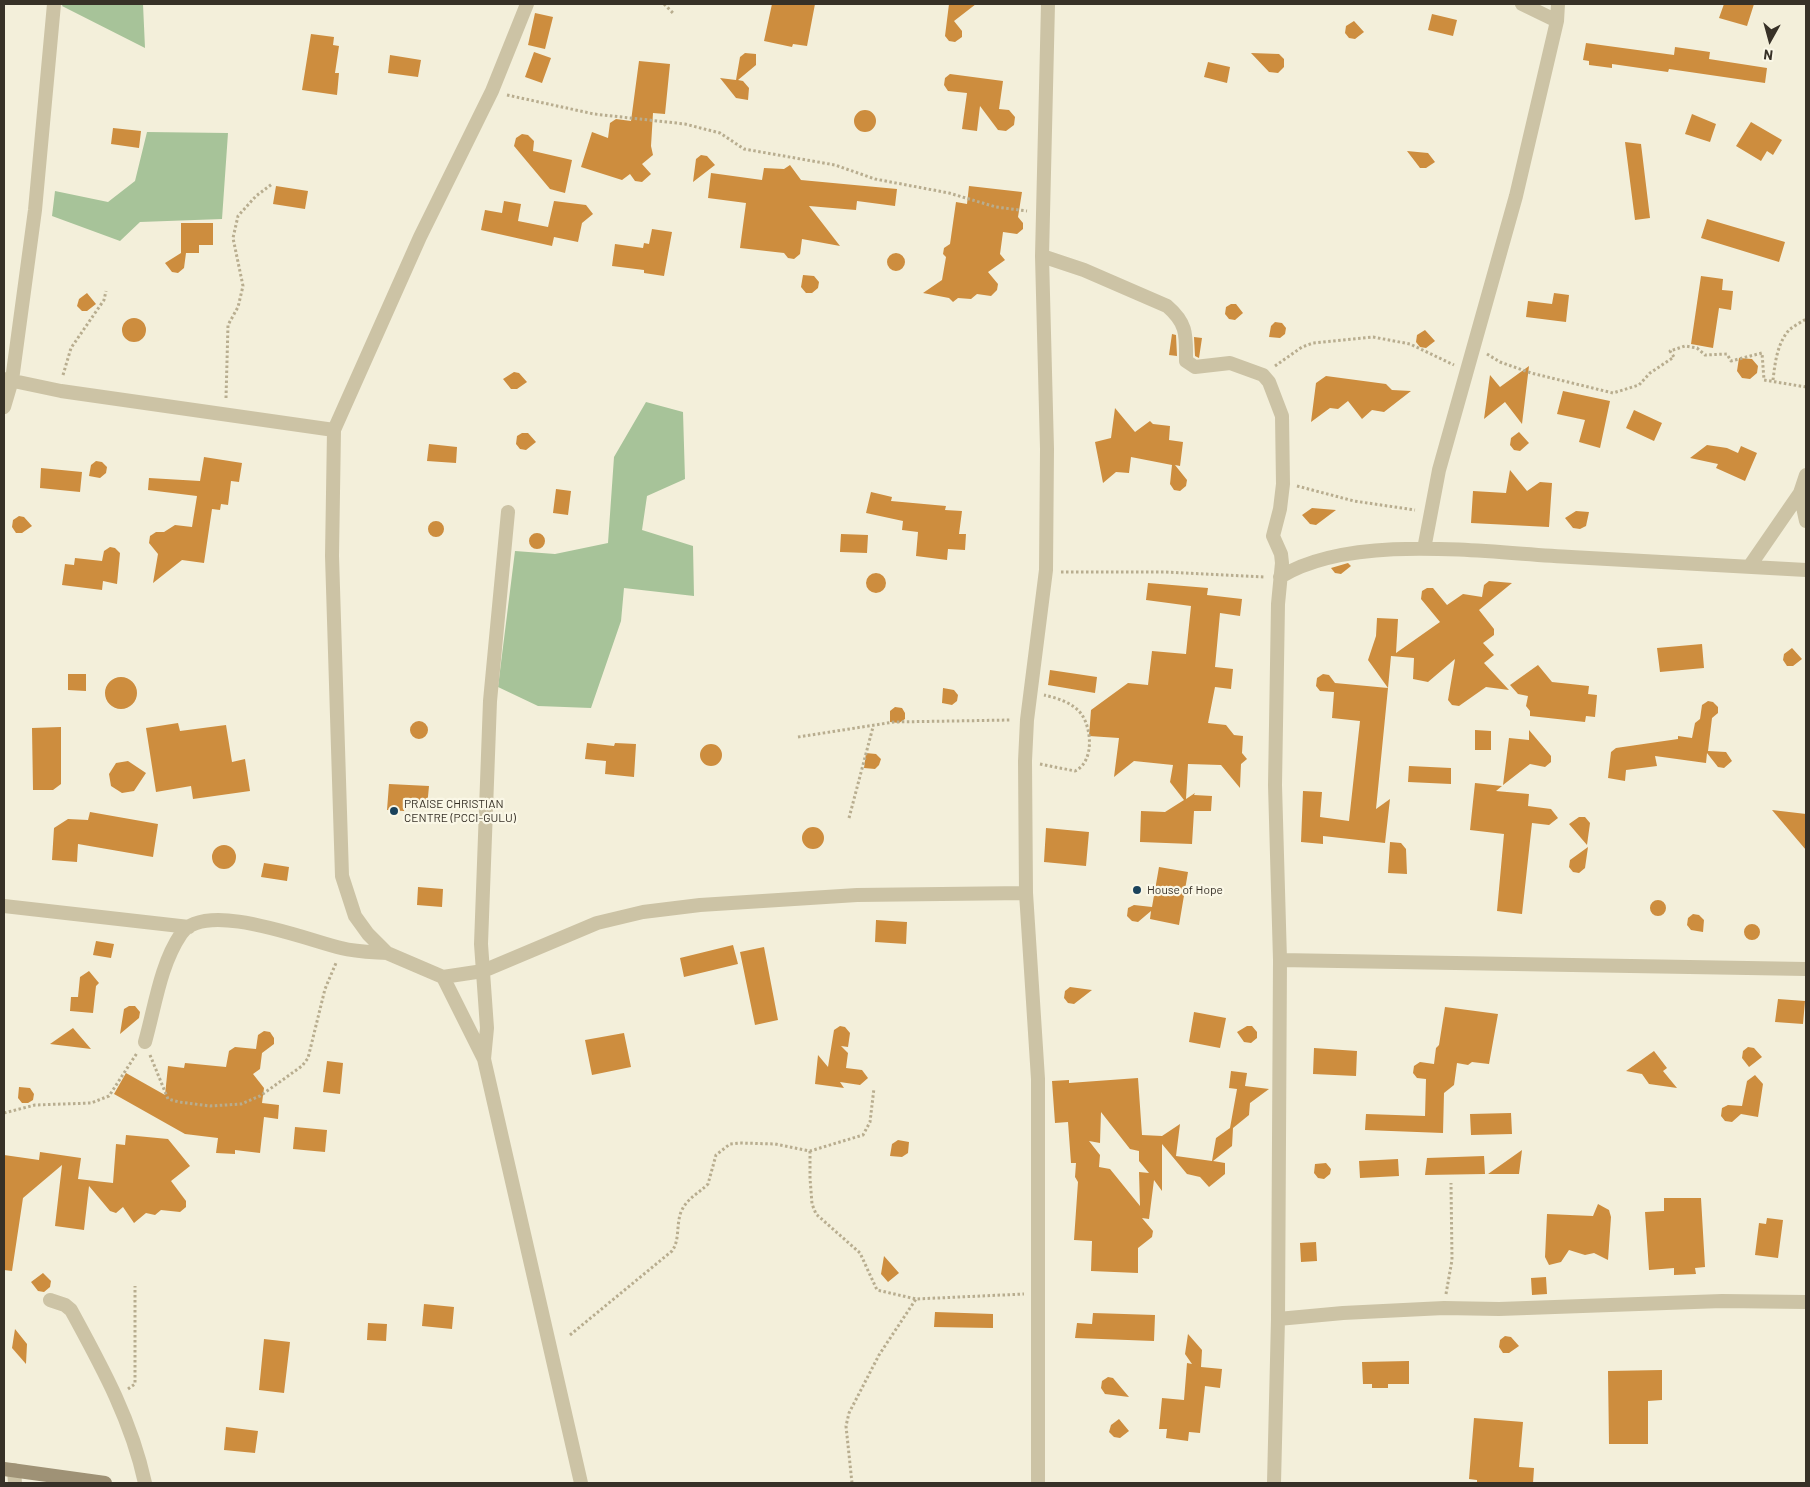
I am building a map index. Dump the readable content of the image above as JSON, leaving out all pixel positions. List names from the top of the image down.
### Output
{
  "places": ["PRAISE CHRISTIAN CENTRE (PCCI-GULU)", "House of Hope"],
  "north": "bottom"
}
